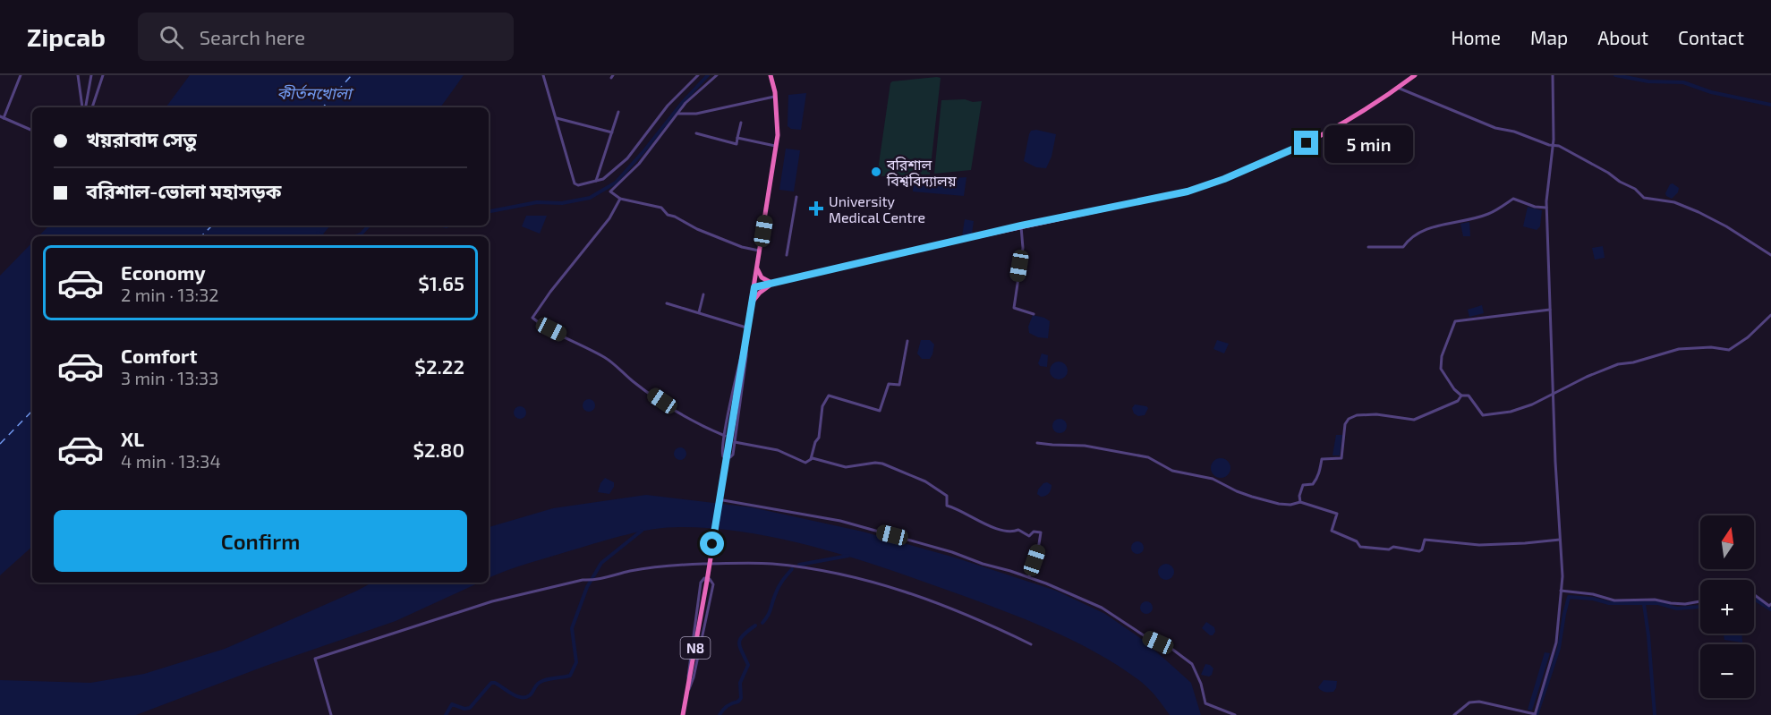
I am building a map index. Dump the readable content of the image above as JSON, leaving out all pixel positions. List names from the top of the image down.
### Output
{
  "streets": {
    "highway": ["N8"]
  },
  "water": ["কীর্তনখোলা"],
  "places": {
    "other": ["বরিশাল বিশ্ববিদ্যালয়"],
    "health": ["University Medical Centre"]
  },
  "north": "top",
  "page": {
    "header": "Zipcab",
    "search": "Search here",
    "nav": [
      "Home",
      "Map",
      "About",
      "Contact"
    ],
    "banner": ["খয়রাবাদ সেতু", "বরিশাল-ভোলা মহাসড়ক"],
    "bubble": "5 min",
    "list": [
      {
        "name": "Economy",
        "note": "2 min · 13:32",
        "value": "$1.65"
      },
      {
        "name": "Comfort",
        "note": "3 min · 13:33",
        "value": "$2.22"
      },
      {
        "name": "XL",
        "note": "4 min · 13:34",
        "value": "$2.80"
      }
    ],
    "buttons": "Confirm",
    "map_buttons": ["+", "−"]
  }
}
